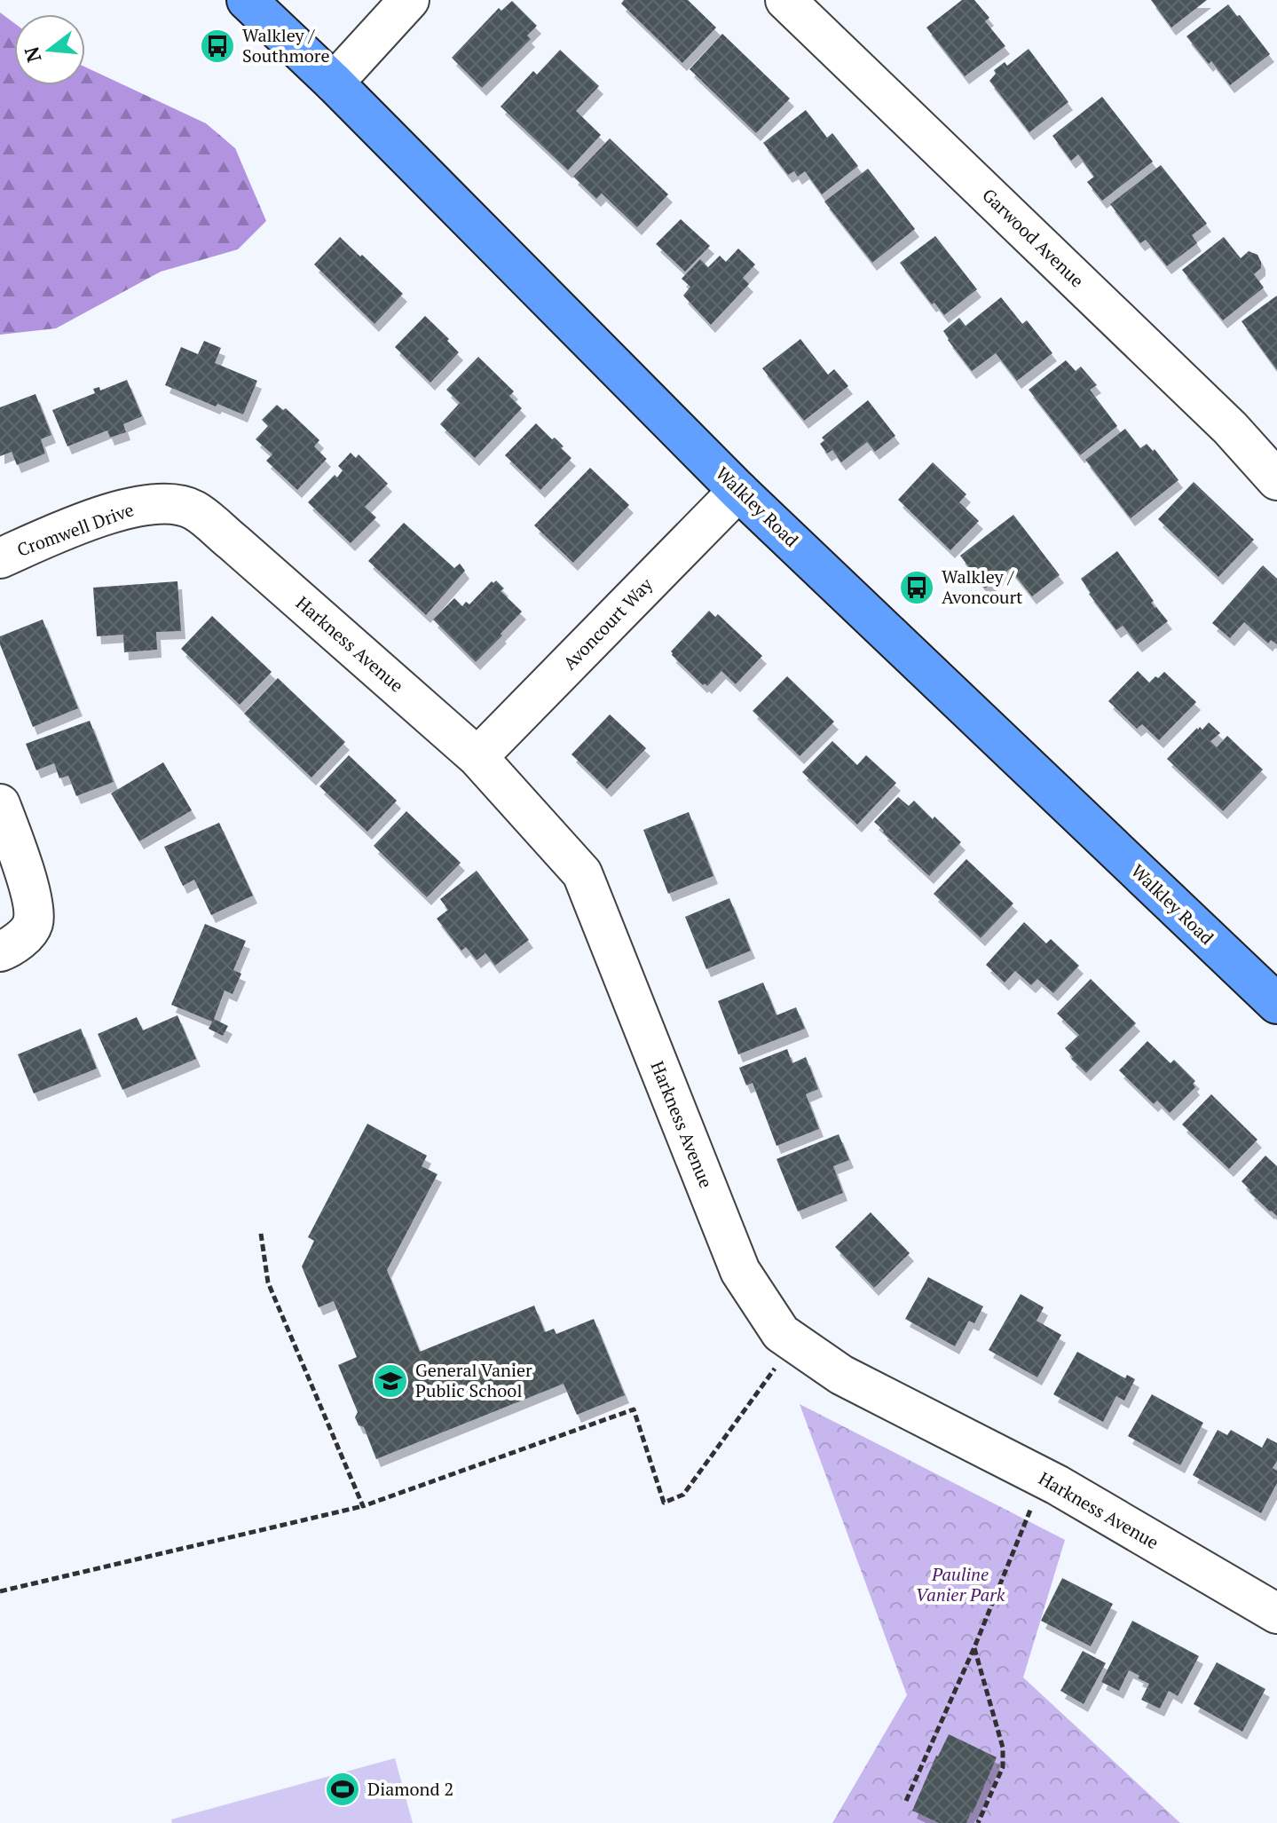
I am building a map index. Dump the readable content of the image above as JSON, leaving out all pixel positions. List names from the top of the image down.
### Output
{
  "streets": {
    "main road": ["Walkley Road"],
    "street": [
      "Garwood Avenue",
      "Cromwell Drive",
      "Avoncourt Way",
      "Harkness Avenue"
    ]
  },
  "crossings": [
    ["Walkley Road", "Avoncourt Way"],
    ["Cromwell Drive", "Harkness Avenue"],
    ["Avoncourt Way", "Harkness Avenue"]
  ],
  "parks": ["Pauline Vanier Park"],
  "places": {
    "bus stop": ["Walkley / Southmore", "Walkley / Avoncourt"],
    "school or university": ["General Vanier Public School"],
    "sports": ["Diamond 2"]
  },
  "north": "left"
}
